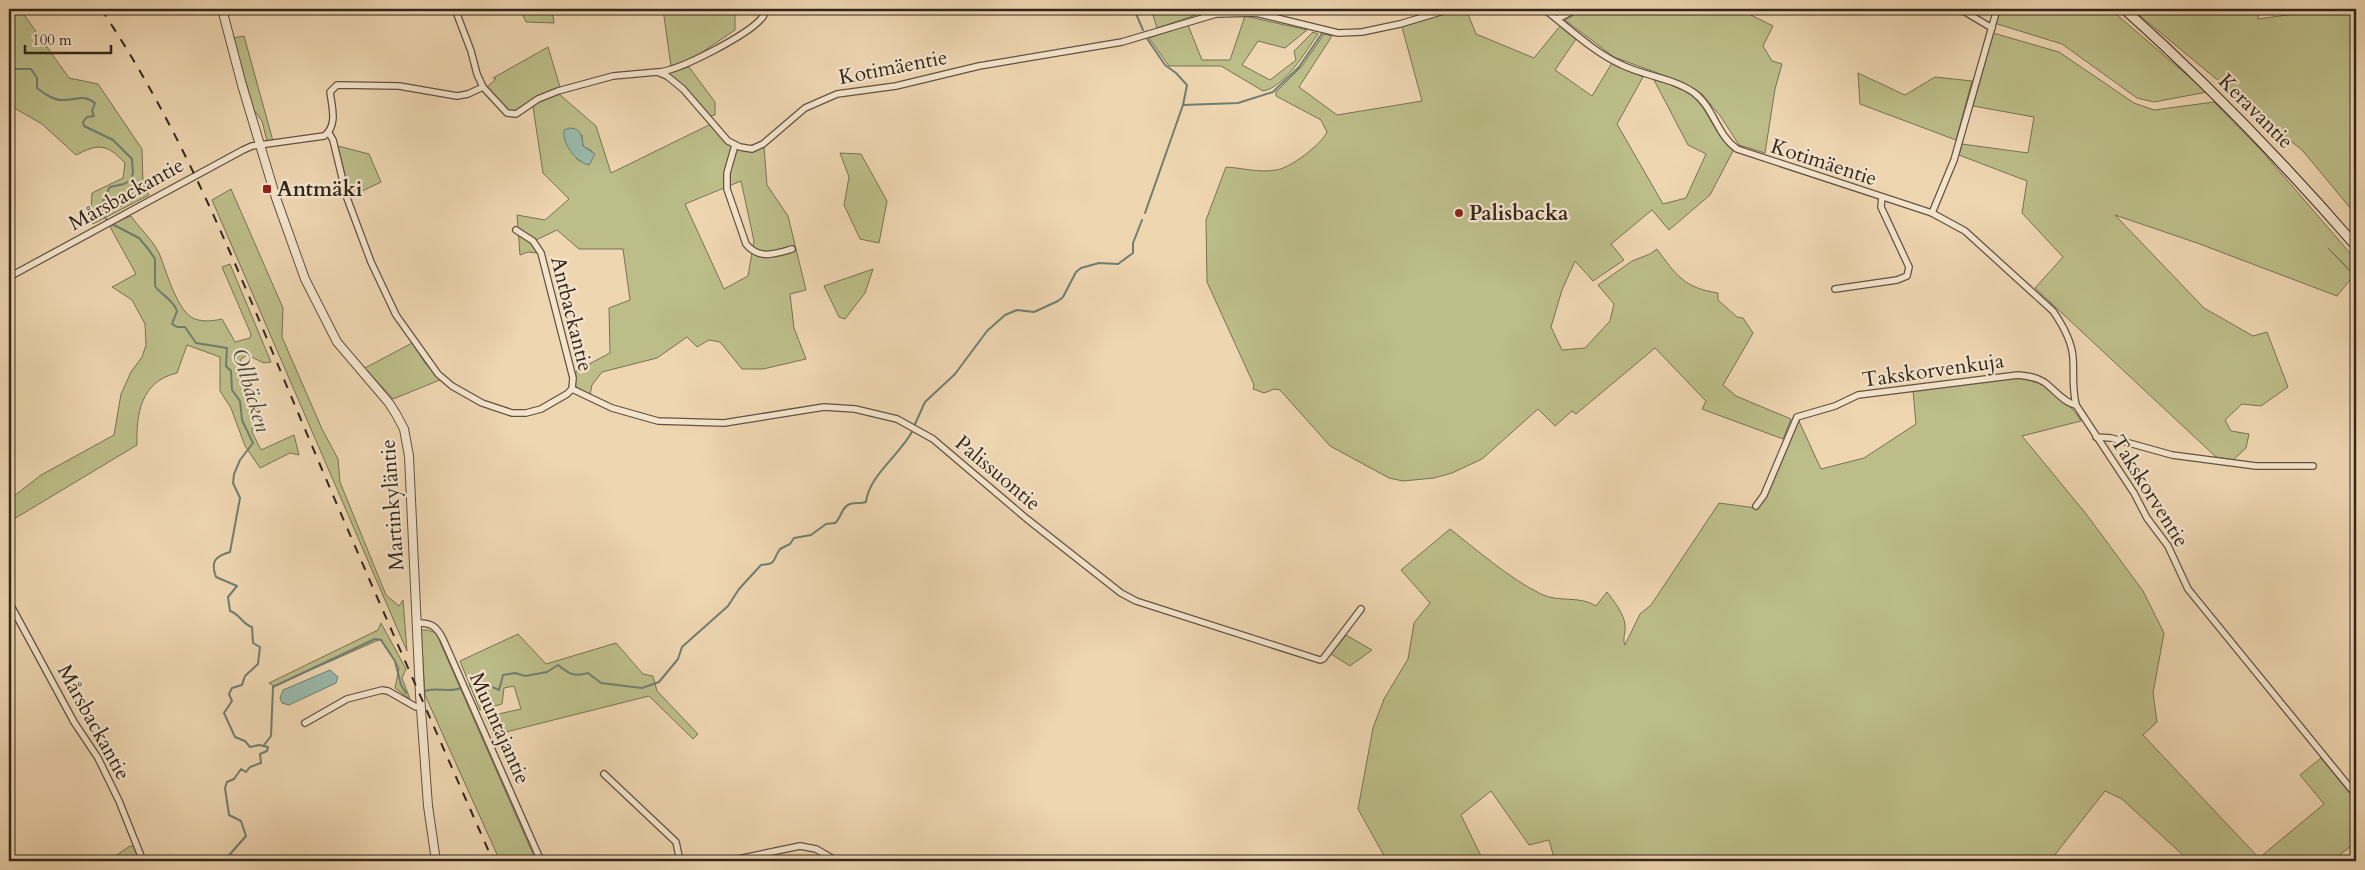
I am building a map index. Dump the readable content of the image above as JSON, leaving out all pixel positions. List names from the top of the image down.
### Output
{
  "streets": {
    "main road": ["Keravantie"],
    "street": [
      "Kotimäentie",
      "Mårsbackantie",
      "Antbackantie",
      "Takskorvenkuja",
      "Palissuontie",
      "Takskorventie",
      "Martinkyläntie",
      "Muuntajantie"
    ]
  },
  "crossings": [
    ["Kotimäentie", "Takskorventie"],
    ["Mårsbackantie", "Martinkyläntie"],
    ["Antbackantie", "Palissuontie"],
    ["Takskorvenkuja", "Takskorventie"],
    ["Martinkyläntie", "Muuntajantie"]
  ],
  "water": ["Ollbäcken"],
  "places": {
    "transit": ["Antmäki"],
    "other": ["Palisbacka"]
  },
  "scale_bar": "100 m"
}
